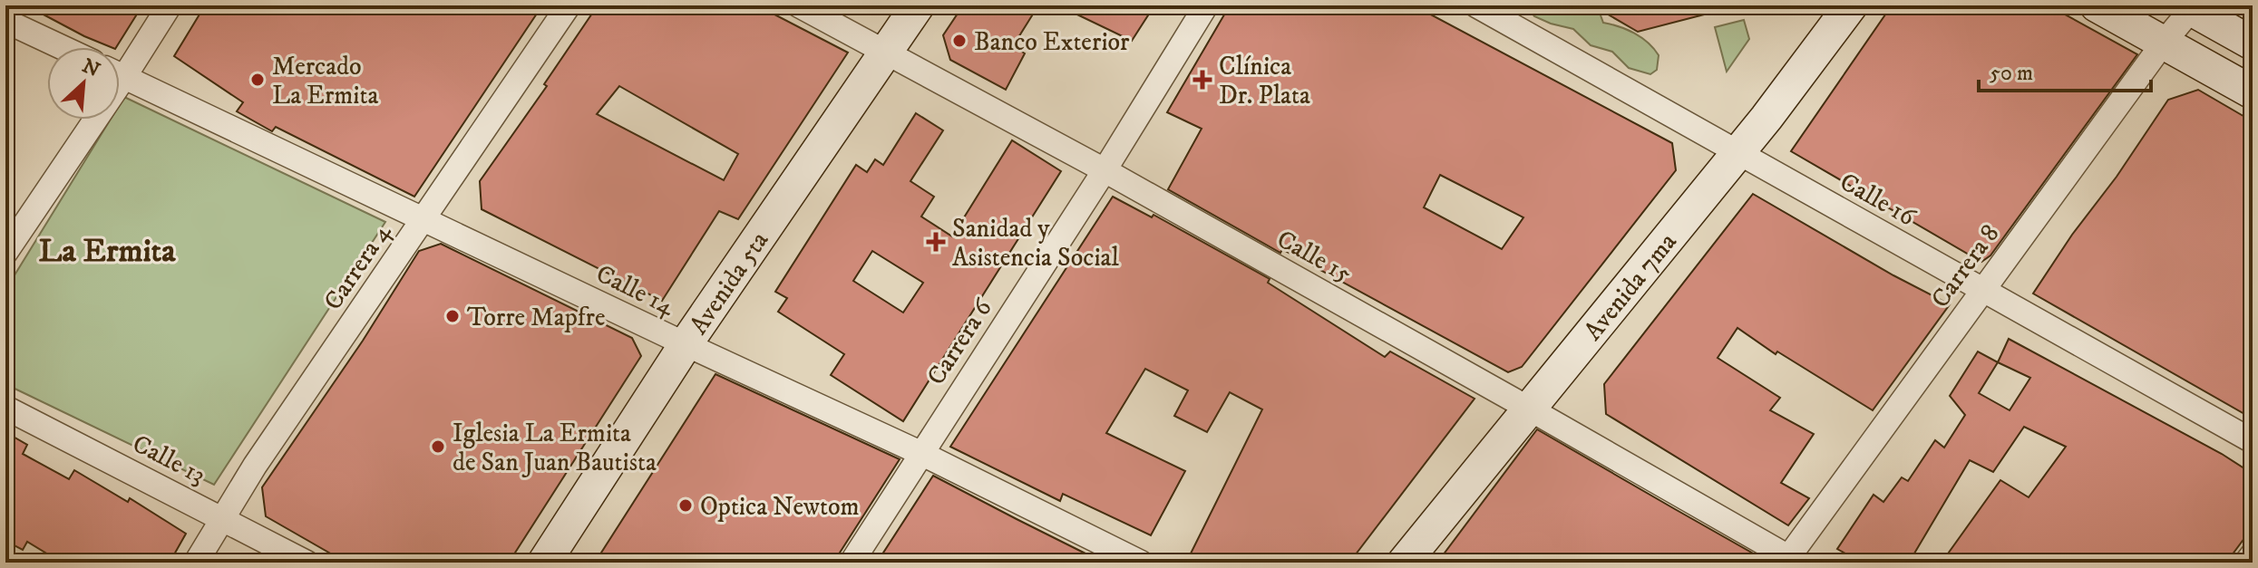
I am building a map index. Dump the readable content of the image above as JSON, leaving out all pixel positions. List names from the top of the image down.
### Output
{
  "streets": {
    "street": [
      "Calle 16",
      "Calle 15",
      "Carrera 8",
      "Carrera 4",
      "Avenida 5ta",
      "Avenida 7ma",
      "Calle 14",
      "Carrera 6",
      "Calle 13"
    ]
  },
  "crossings": [
    ["Calle 16", "Carrera 8"],
    ["Calle 16", "Avenida 7ma"],
    ["Calle 15", "Carrera 8"],
    ["Calle 15", "Avenida 5ta"],
    ["Calle 15", "Avenida 7ma"],
    ["Calle 15", "Carrera 6"],
    ["Carrera 4", "Calle 14"],
    ["Carrera 4", "Calle 13"],
    ["Avenida 5ta", "Calle 14"],
    ["Calle 14", "Carrera 6"]
  ],
  "districts": ["La Ermita"],
  "places": {
    "other": [
      "Banco Exterior",
      "Mercado La Ermita",
      "Torre Mapfre",
      "Iglesia La Ermita de San Juan Bautista",
      "Optica Newtom"
    ],
    "health": ["Clínica Dr. Plata", "Sanidad y Asistencia Social"]
  },
  "scale_bar": "50 m",
  "north": "top right"
}
